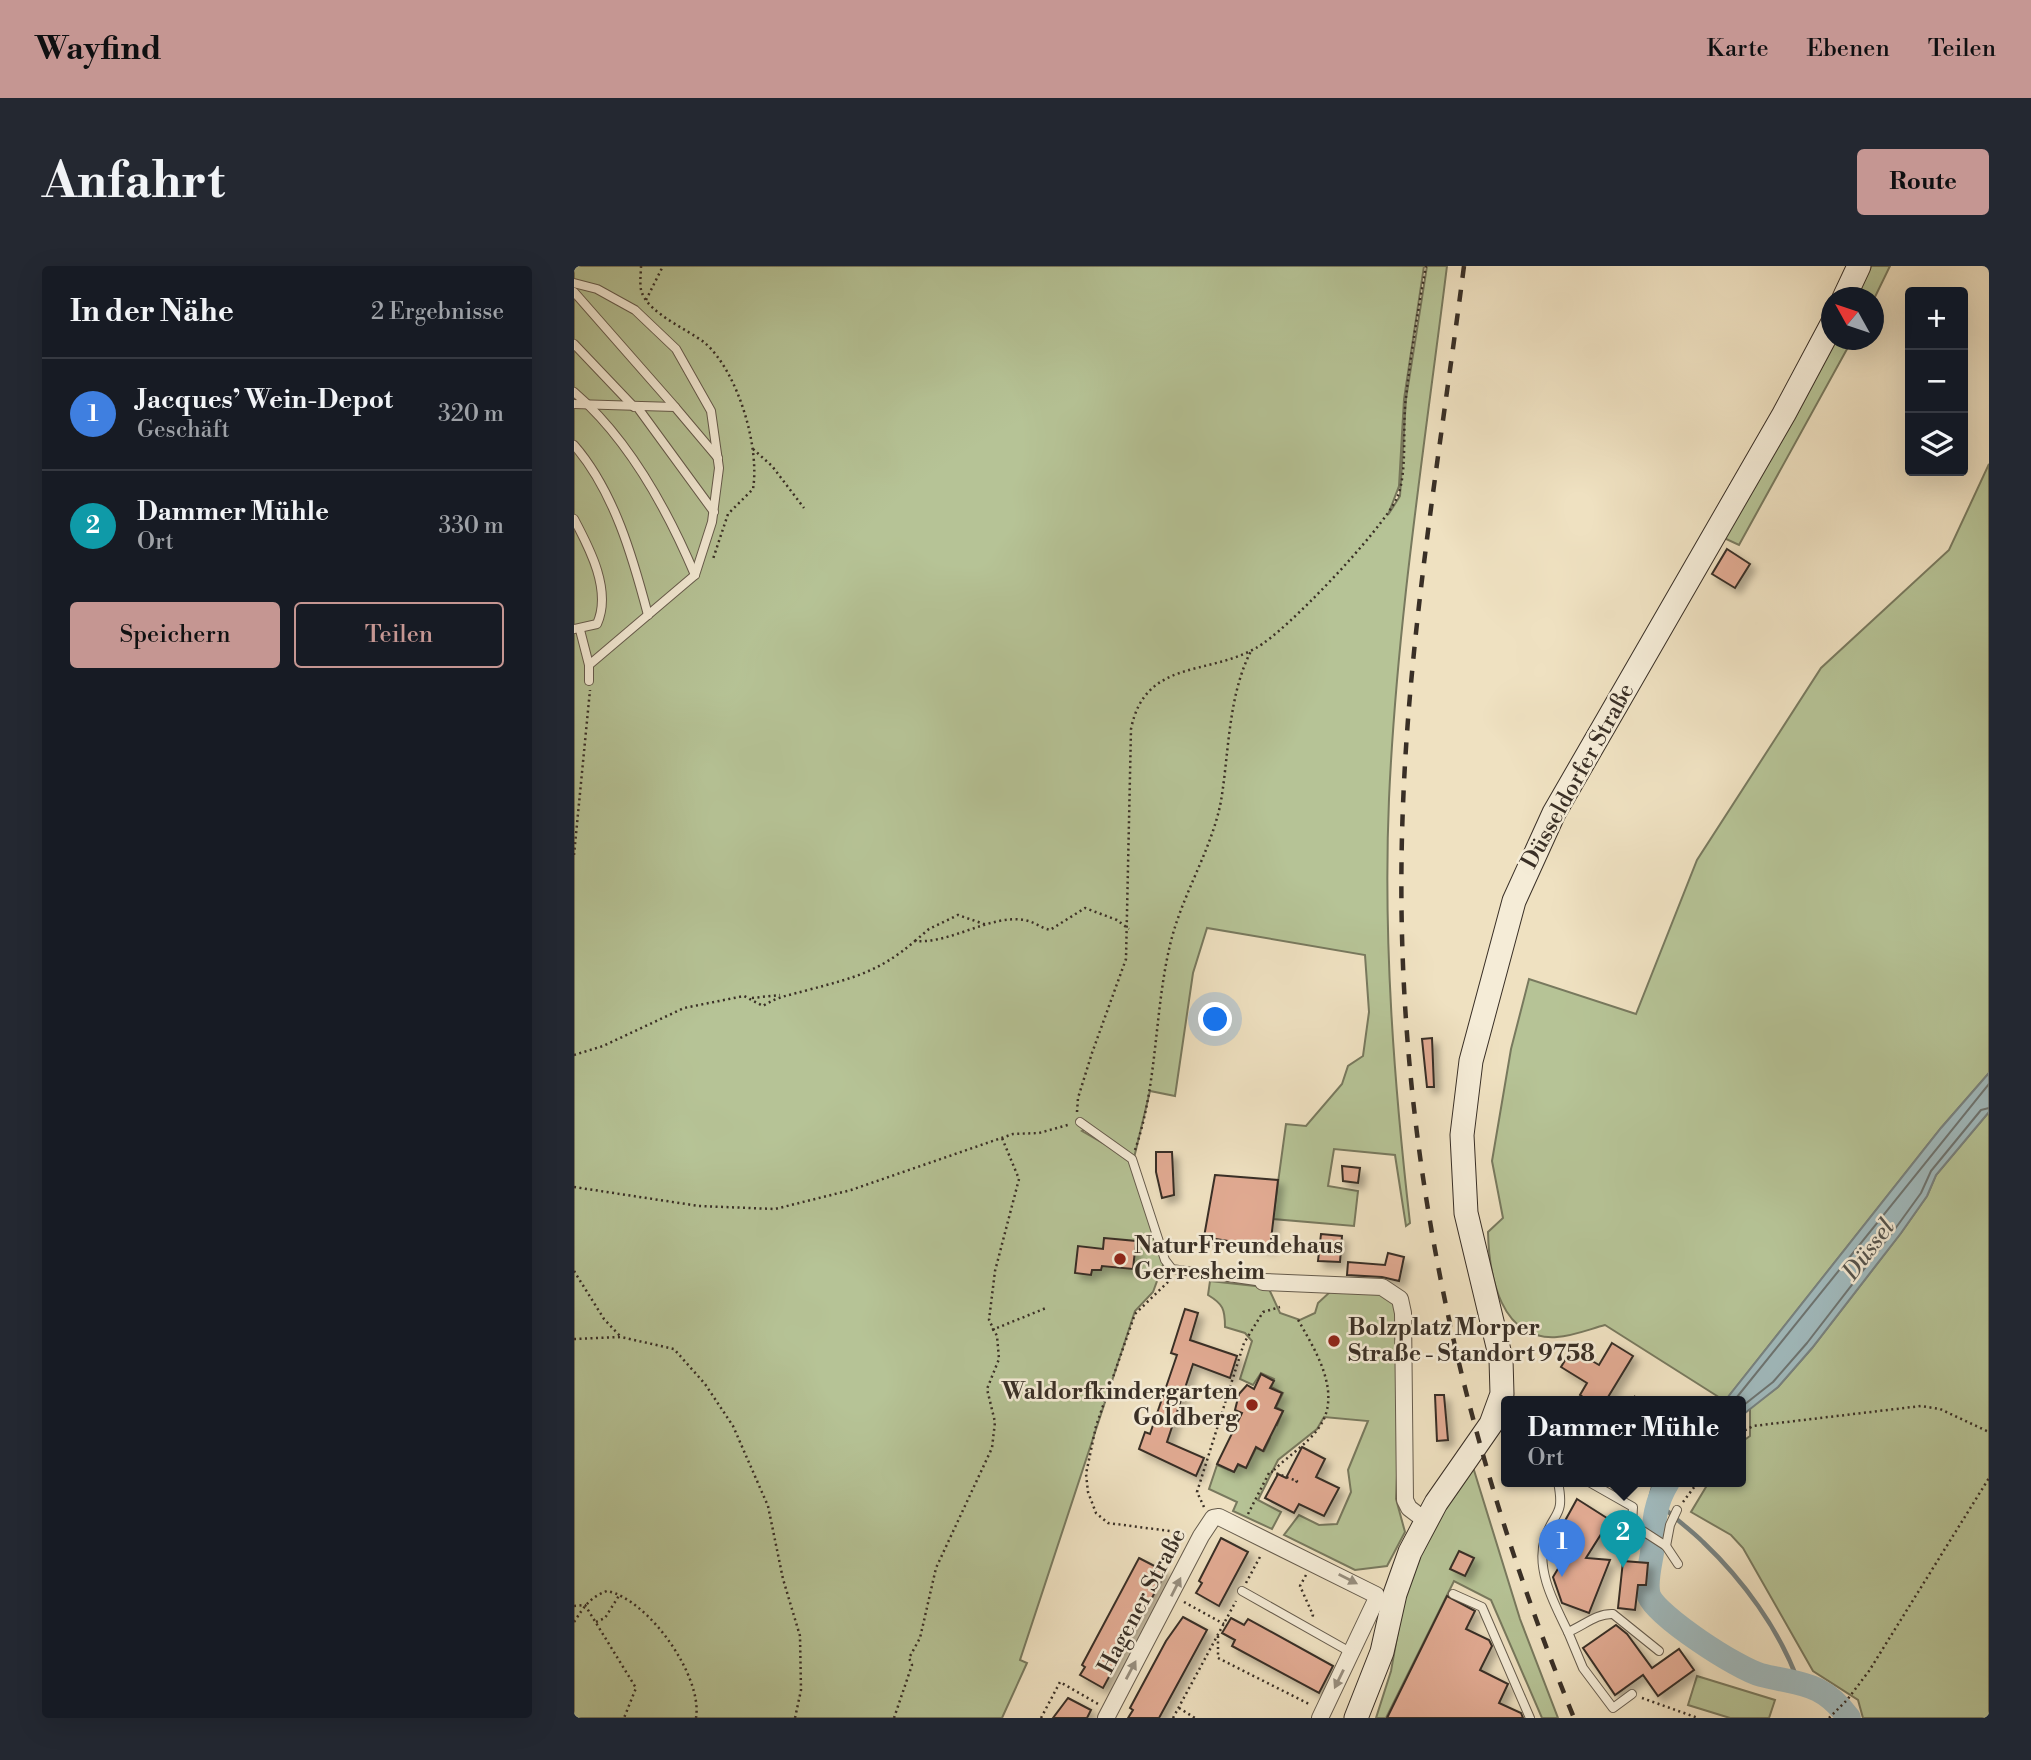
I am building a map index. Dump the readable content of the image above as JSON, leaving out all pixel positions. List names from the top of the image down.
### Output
{
  "streets": {
    "main road": ["Düsseldorfer Straße"],
    "street": ["Hagener Straße"]
  },
  "water": ["Düssel"],
  "places": ["NaturFreundehaus Gerresheim", "Bolzplatz Morper Straße - Standort 9758", "Waldorfkindergarten Goldberg"],
  "north": "top left",
  "page": {
    "header": "Wayfind",
    "nav": ["Karte", "Ebenen", "Teilen"],
    "buttons": [
      "Route",
      ["Speichern", "Teilen"]
    ],
    "title": "Anfahrt",
    "heading": ["In der Nähe", "2 Ergebnisse"],
    "map_buttons": ["+", "−"],
    "list": [
      {
        "mark": "1",
        "name": "Jacques’ Wein-Depot",
        "note": "Geschäft",
        "value": "320 m"
      },
      {
        "mark": "2",
        "name": "Dammer Mühle",
        "note": "Ort",
        "value": "330 m"
      }
    ],
    "popup": ["Dammer Mühle", "Ort"],
    "pins": ["2", "1"]
  }
}
